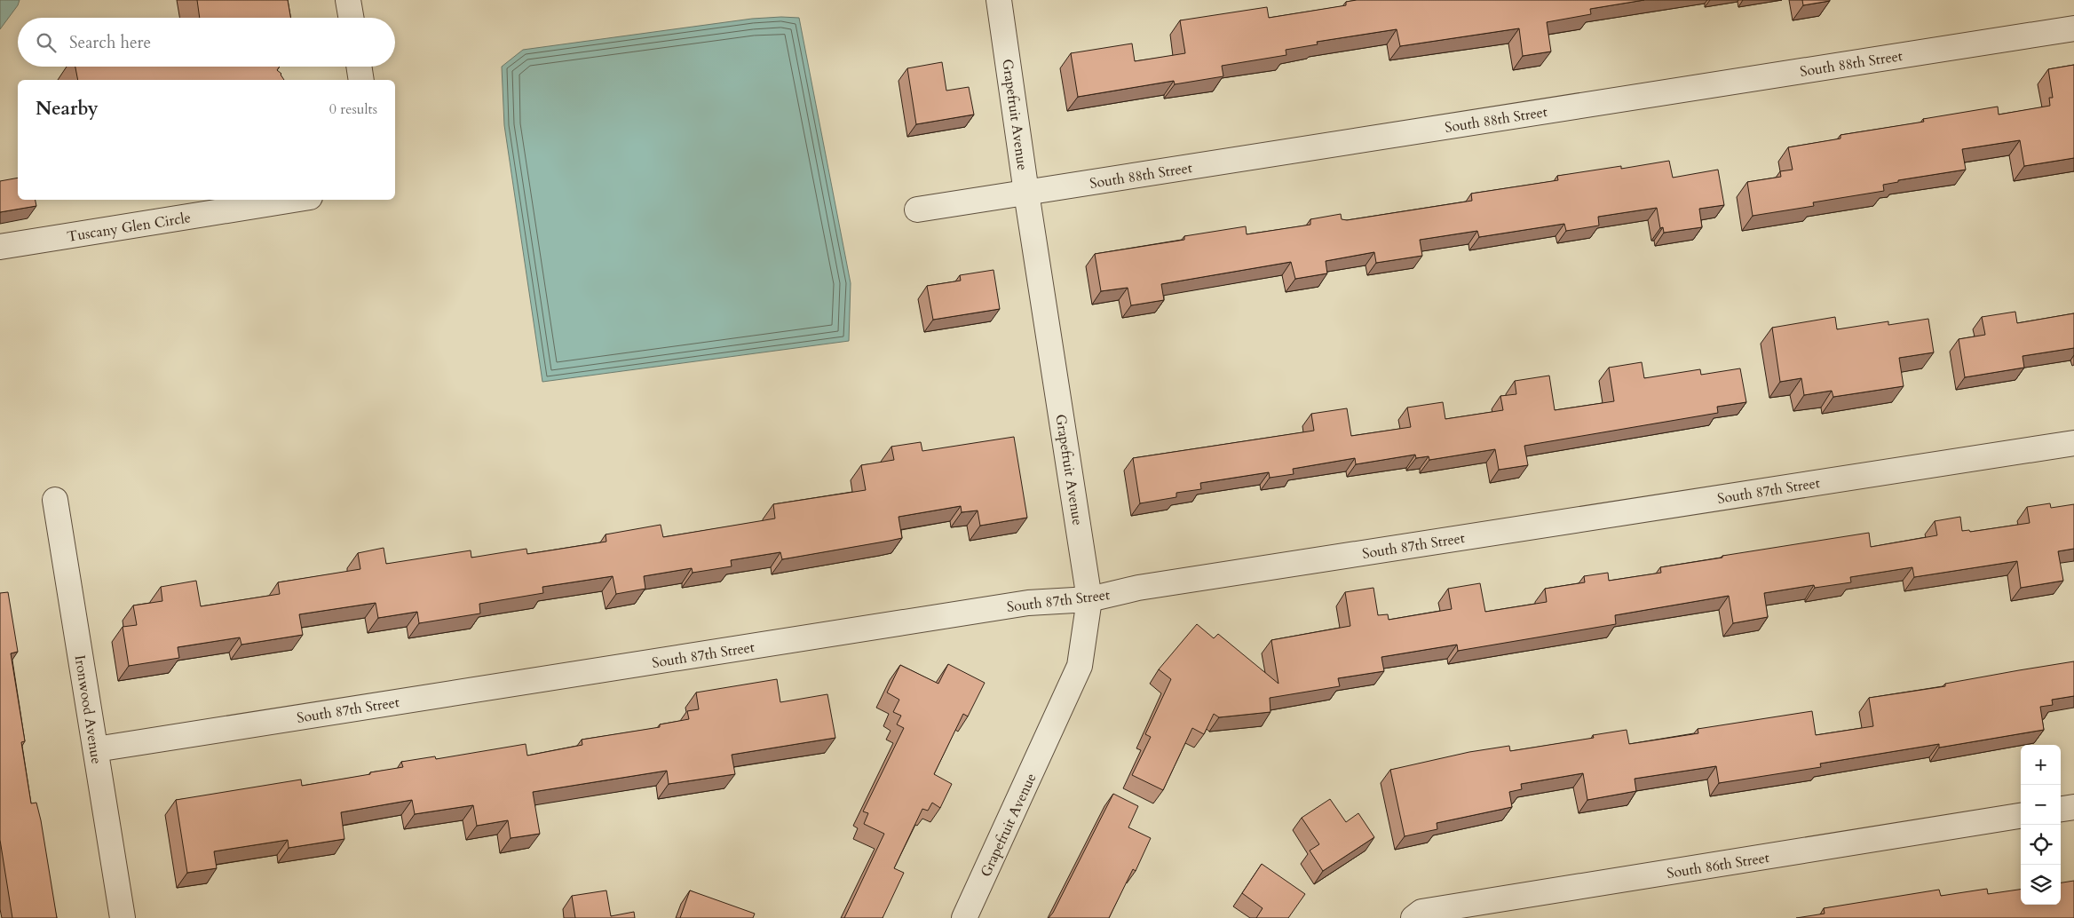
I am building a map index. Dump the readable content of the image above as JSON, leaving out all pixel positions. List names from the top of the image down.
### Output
{
  "streets": {
    "street": [
      "South 88th Street",
      "Grapefruit Avenue",
      "Tuscany Glen Circle",
      "South 87th Street",
      "Ironwood Avenue",
      "South 86th Street"
    ]
  },
  "crossings": [
    ["South 88th Street", "Grapefruit Avenue"],
    ["Grapefruit Avenue", "South 87th Street"],
    ["South 87th Street", "Ironwood Avenue"]
  ],
  "page": {
    "search": "Search here",
    "heading": ["Nearby", "0 results"],
    "map_buttons": ["+", "−"]
  }
}
